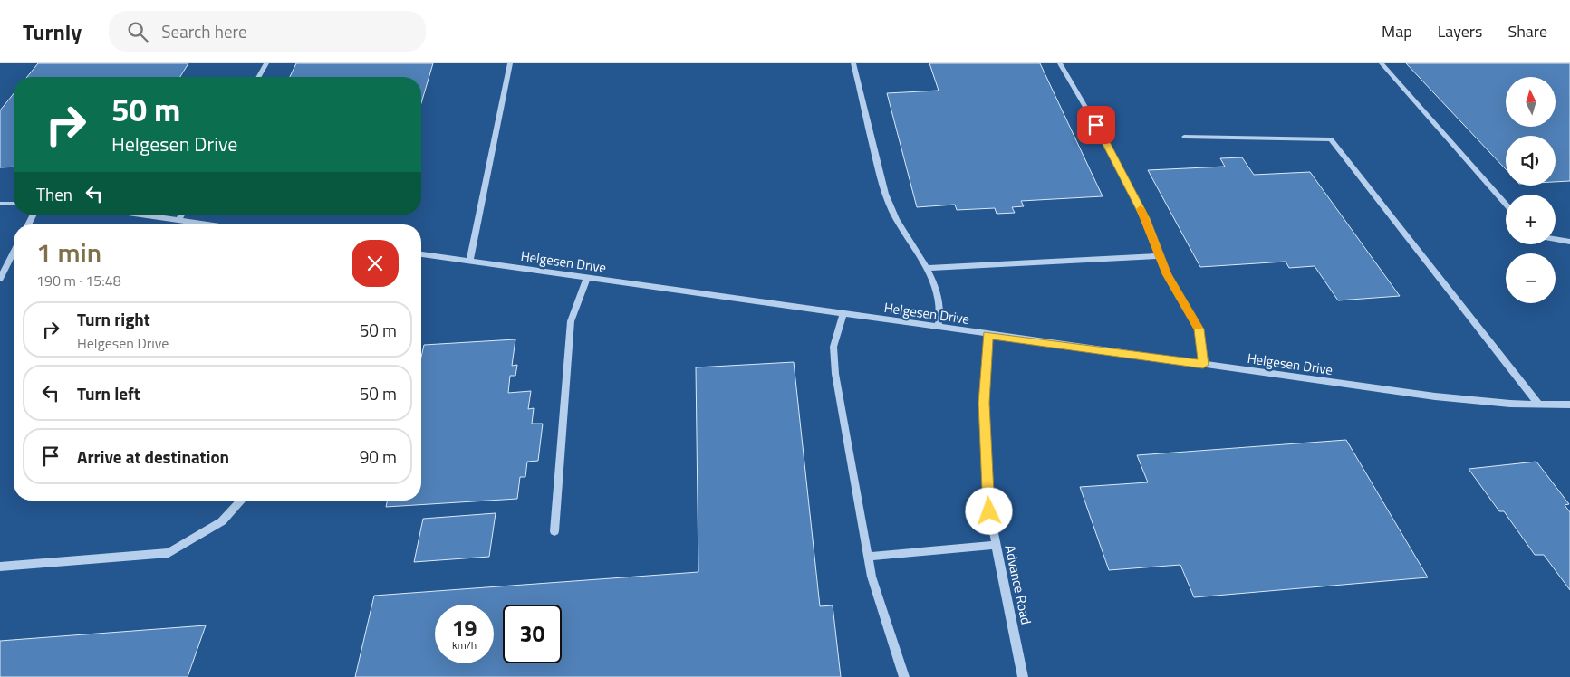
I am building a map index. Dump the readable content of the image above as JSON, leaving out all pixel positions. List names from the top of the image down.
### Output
{
  "streets": {
    "street": ["Helgesen Drive", "Advance Road"]
  },
  "crossings": [
    ["Helgesen Drive", "Advance Road"]
  ],
  "north": "top",
  "page": {
    "header": "Turnly",
    "search": "Search here",
    "nav": ["Map", "Layers", "Share"],
    "map_buttons": ["+", "−"],
    "turn": ["50 m", "Helgesen Drive"],
    "then": "Then",
    "heading": ["1 min", "190 m · 15:48"],
    "list": [
      {
        "name": "Turn right",
        "note": "Helgesen Drive",
        "value": "50 m"
      },
      {
        "name": "Turn left",
        "value": "50 m"
      },
      {
        "name": "Arrive at destination",
        "value": "90 m"
      }
    ],
    "speed": "19 km/h",
    "limit": "30"
  }
}
